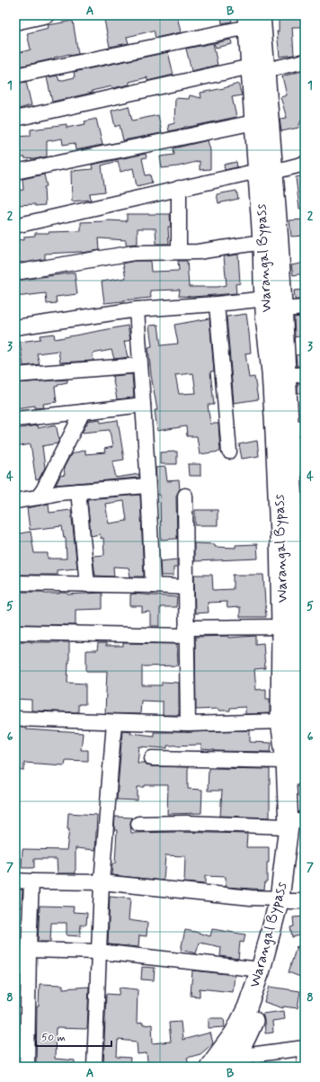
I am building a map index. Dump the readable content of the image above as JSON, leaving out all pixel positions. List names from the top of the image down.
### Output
{
  "streets": {
    "main road": ["Warangal Bypass"]
  },
  "scale_bar": "50 m",
  "grid": {
    "columns": ["A", "B"],
    "rows": [
      "1",
      "2",
      "3",
      "4",
      "5",
      "6",
      "7",
      "8"
    ]
  }
}
